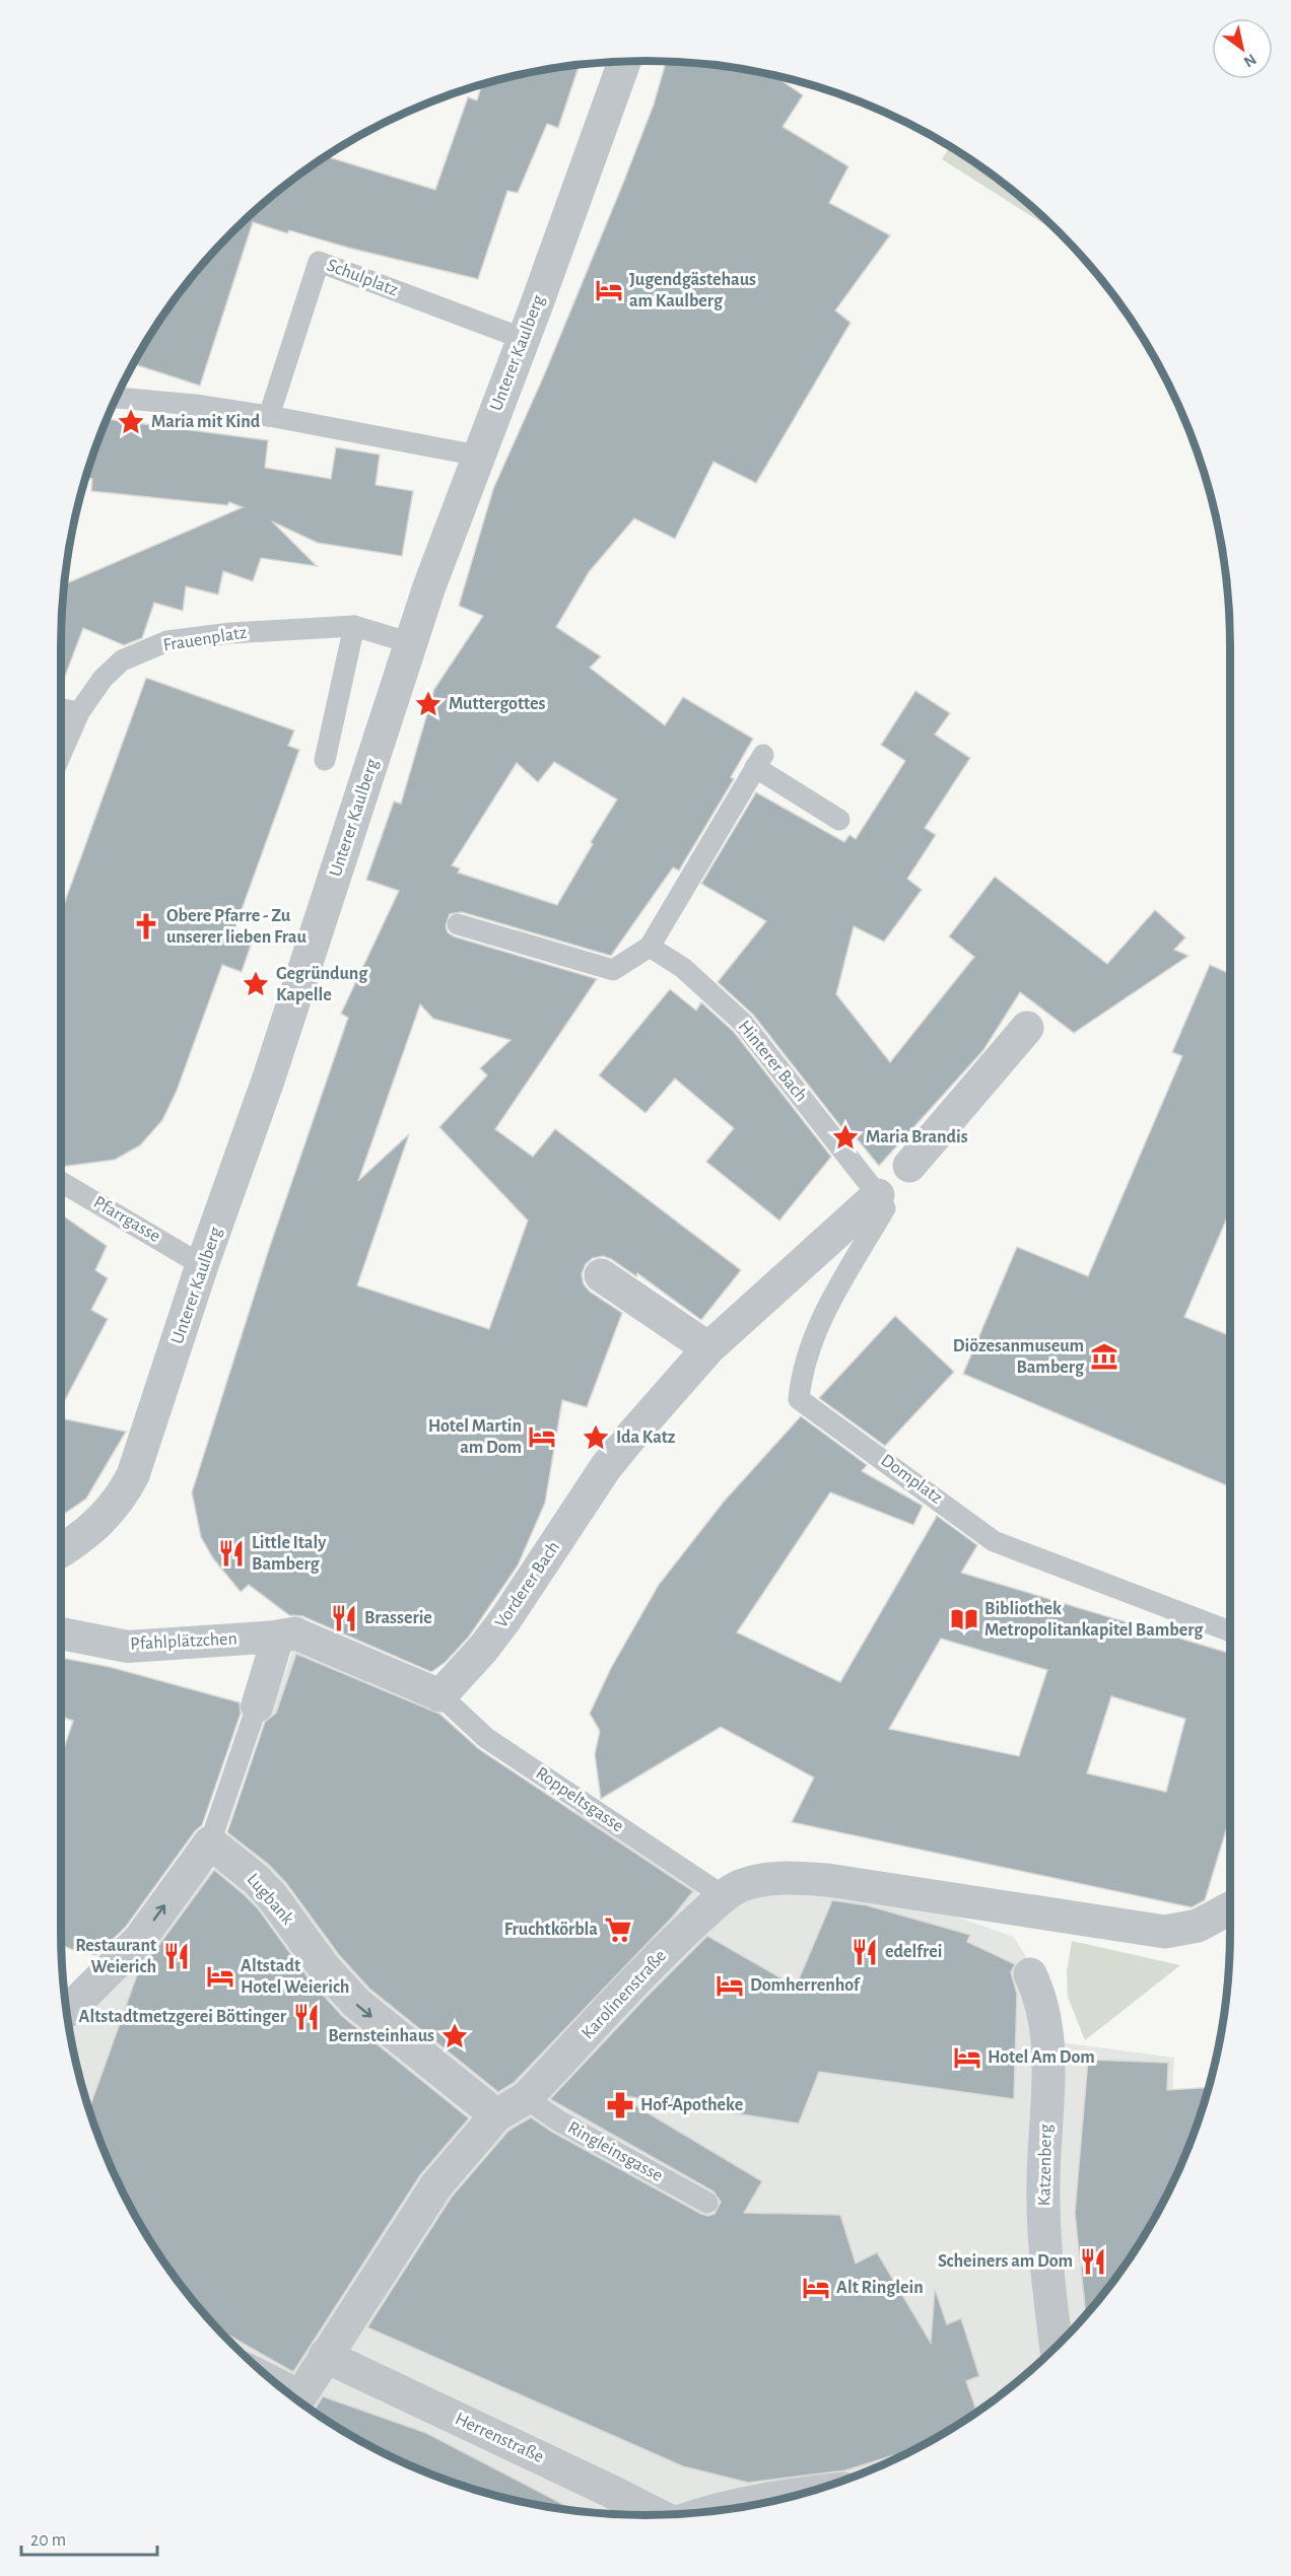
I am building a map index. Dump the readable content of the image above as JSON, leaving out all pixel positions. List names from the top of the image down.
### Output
{
  "streets": {
    "street": [
      "Unterer Kaulberg",
      "Vorderer Bach",
      "Pfahlplätzchen",
      "Lugbank",
      "Karolinenstraße",
      "Katzenberg",
      "Herrenstraße"
    ],
    "lane": [
      "Schulplatz",
      "Frauenplatz",
      "Hinterer Bach",
      "Pfarrgasse",
      "Domplatz",
      "Roppeltsgasse",
      "Ringleinsgasse"
    ]
  },
  "crossings": [
    ["Schulplatz", "Unterer Kaulberg"],
    ["Unterer Kaulberg", "Frauenplatz"],
    ["Unterer Kaulberg", "Pfarrgasse"],
    ["Hinterer Bach", "Domplatz"],
    ["Hinterer Bach", "Vorderer Bach"],
    ["Domplatz", "Vorderer Bach"],
    ["Vorderer Bach", "Roppeltsgasse"],
    ["Roppeltsgasse", "Karolinenstraße"],
    ["Lugbank", "Karolinenstraße"],
    ["Karolinenstraße", "Ringleinsgasse"],
    ["Karolinenstraße", "Herrenstraße"]
  ],
  "one_way": ["Lugbank"],
  "places": {
    "hotel": [
      "Jugendgästehaus am Kaulberg",
      "Hotel Martin am Dom",
      "Altstadt Hotel Weierich",
      "Domherrenhof",
      "Hotel Am Dom",
      "Alt Ringlein"
    ],
    "place": [
      "Maria mit Kind",
      "Muttergottes",
      "Gegründung Kapelle",
      "Maria Brandis",
      "Ida Katz",
      "Bernsteinhaus"
    ],
    "church": ["Obere Pfarre - Zu unserer lieben Frau"],
    "museum": ["Diözesanmuseum Bamberg"],
    "restaurant": [
      "Little Italy Bamberg",
      "Brasserie",
      "edelfrei",
      "Restaurant Weierich",
      "Altstadtmetzgerei Böttinger",
      "Scheiners am Dom"
    ],
    "library": ["Bibliothek Metropolitankapitel Bamberg"],
    "supermarket": ["Fruchtkörbla"],
    "pharmacy": ["Hof-Apotheke"]
  },
  "scale_bar": "20 m",
  "north": "bottom right"
}
